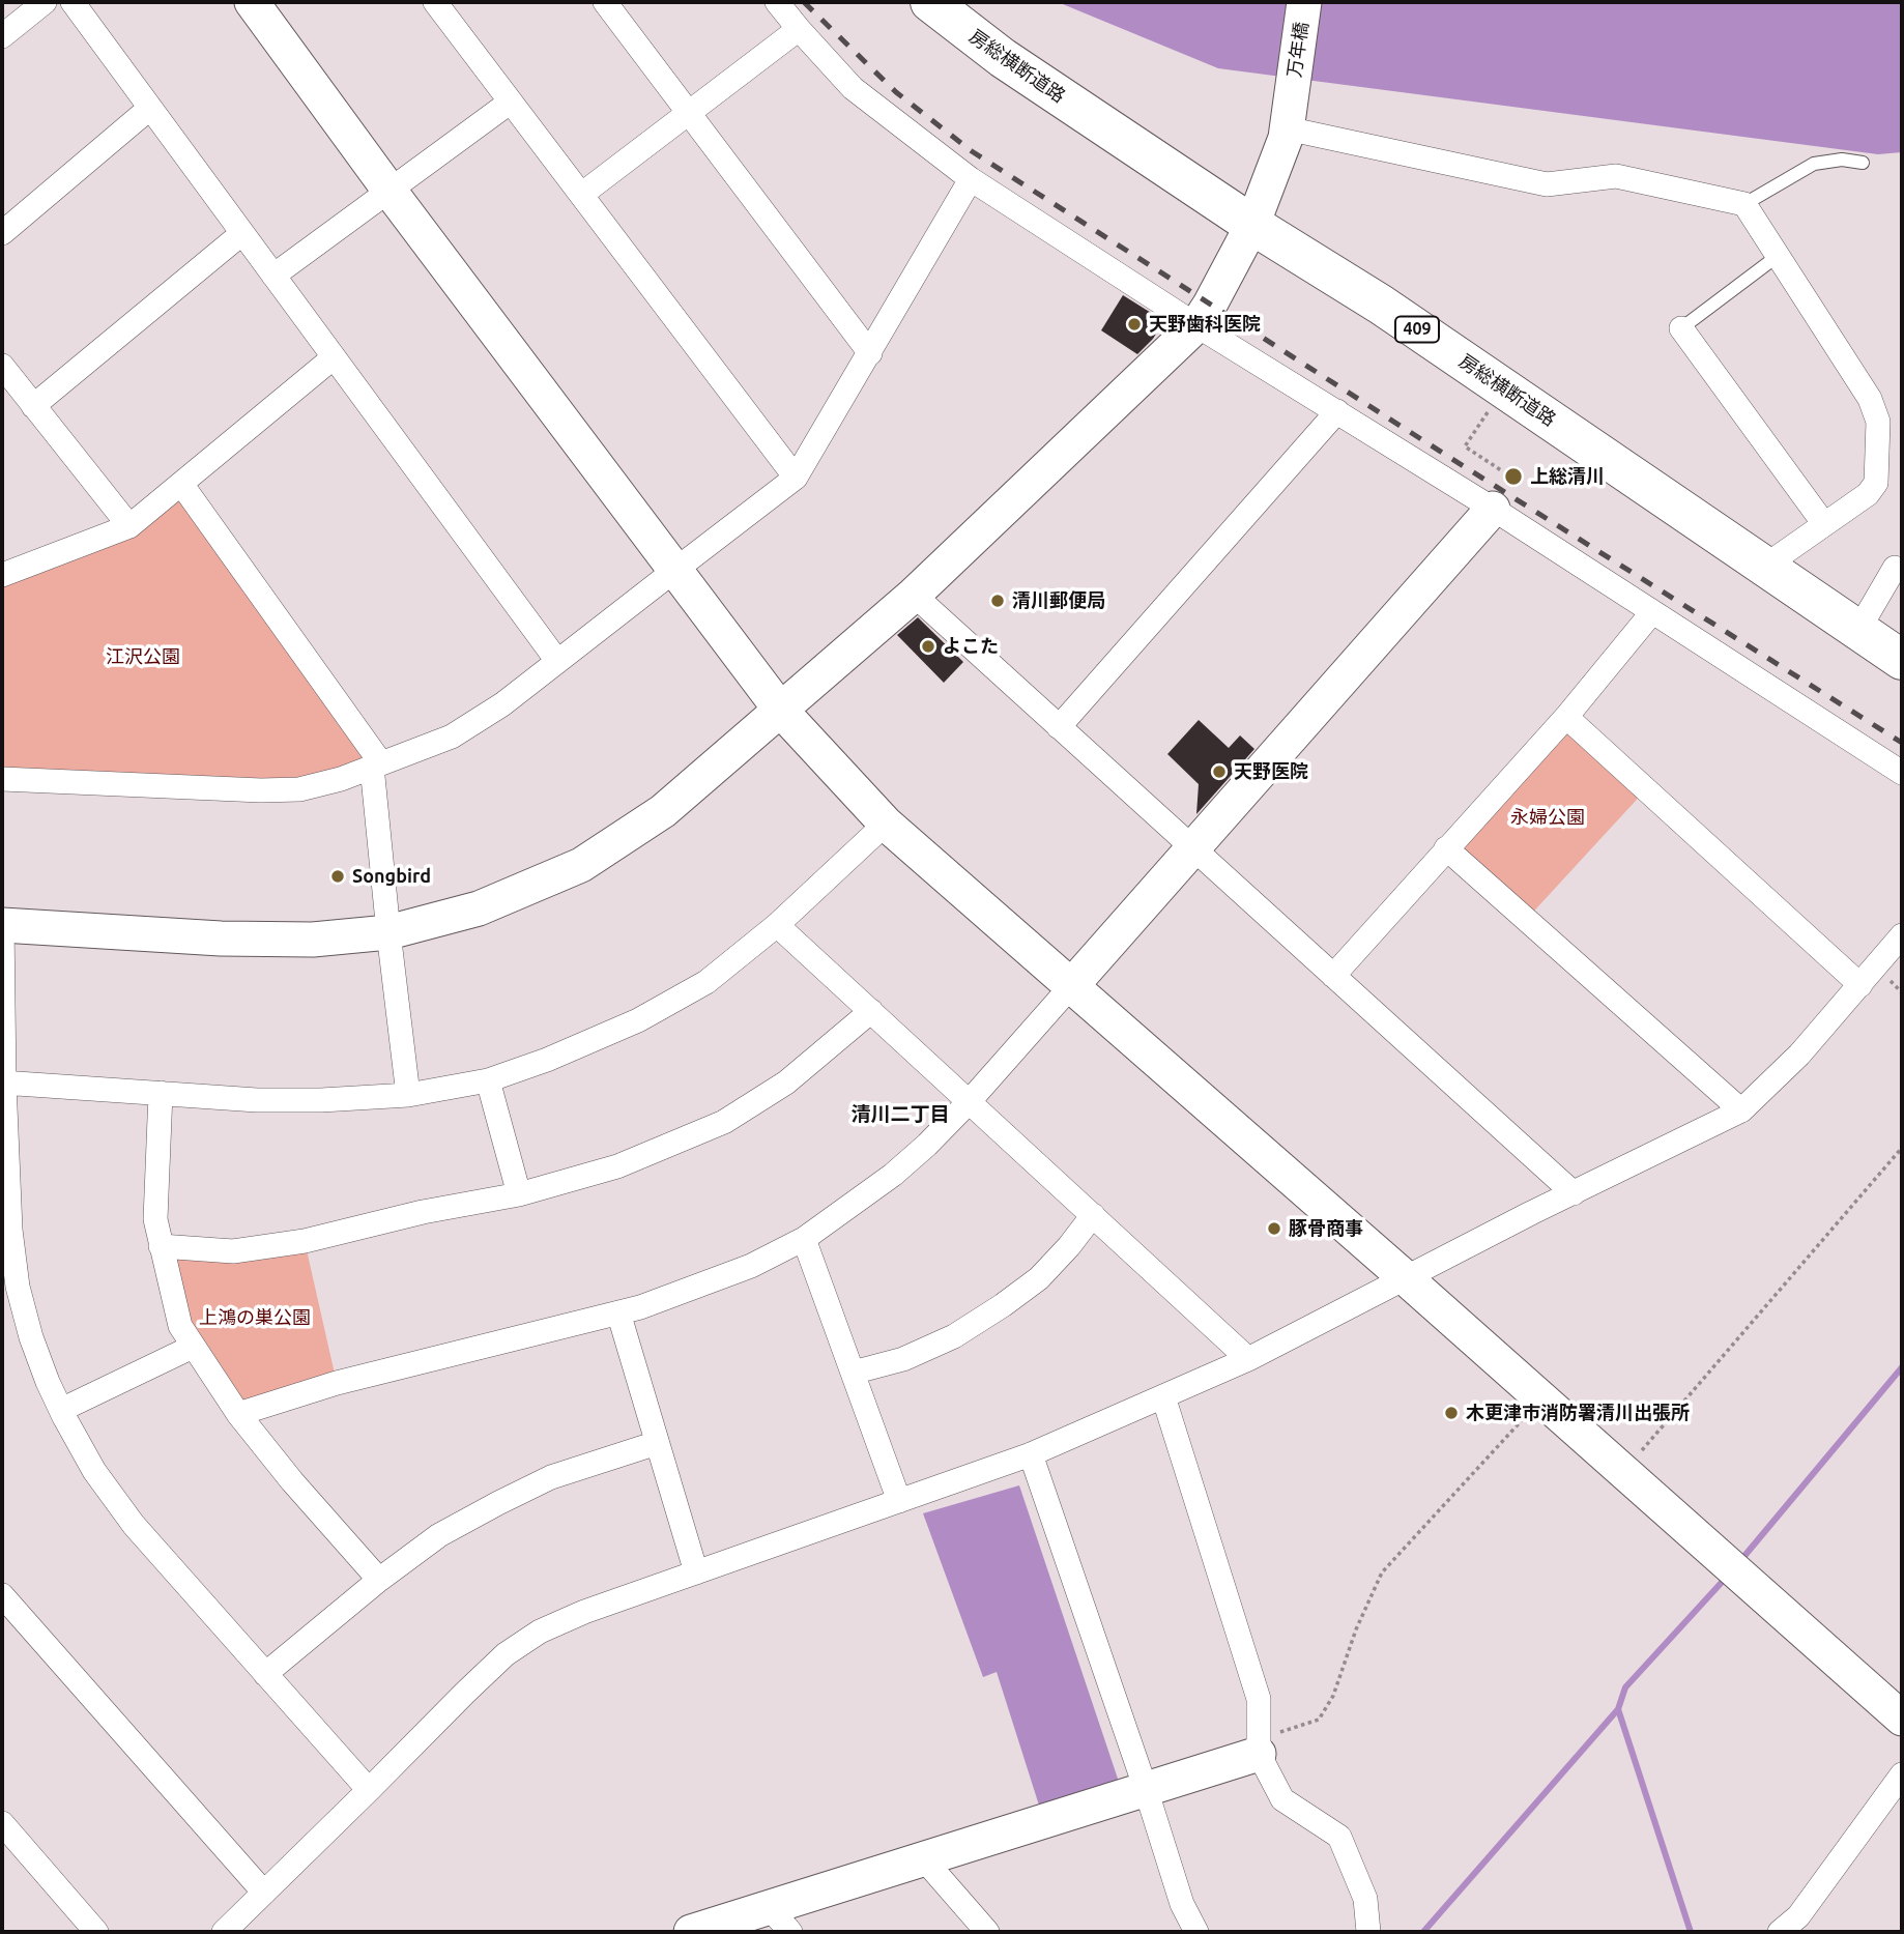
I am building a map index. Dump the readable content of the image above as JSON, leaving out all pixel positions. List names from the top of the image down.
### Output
{
  "streets": {
    "highway": ["房総横断道路", "409"],
    "street": ["万年橋"]
  },
  "crossings": [
    ["万年橋", "房総横断道路"]
  ],
  "districts": ["清川二丁目"],
  "parks": ["江沢公園", "永婦公園", "上鴻の巣公園"],
  "places": [
    "天野歯科医院",
    "上総清川",
    "清川郵便局",
    "よこた",
    "天野医院",
    "Songbird",
    "豚骨商事",
    "木更津市消防署清川出張所"
  ]
}
